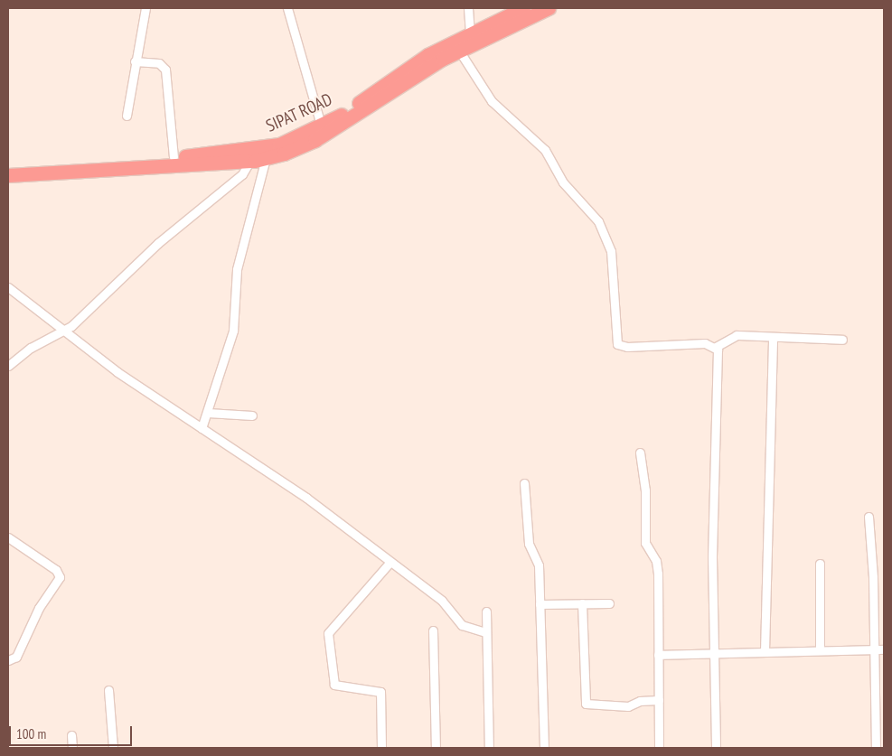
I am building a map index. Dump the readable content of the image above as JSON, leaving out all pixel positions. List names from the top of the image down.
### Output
{
  "streets": {
    "highway": ["SIPAT ROAD"]
  },
  "scale_bar": "100 m"
}
